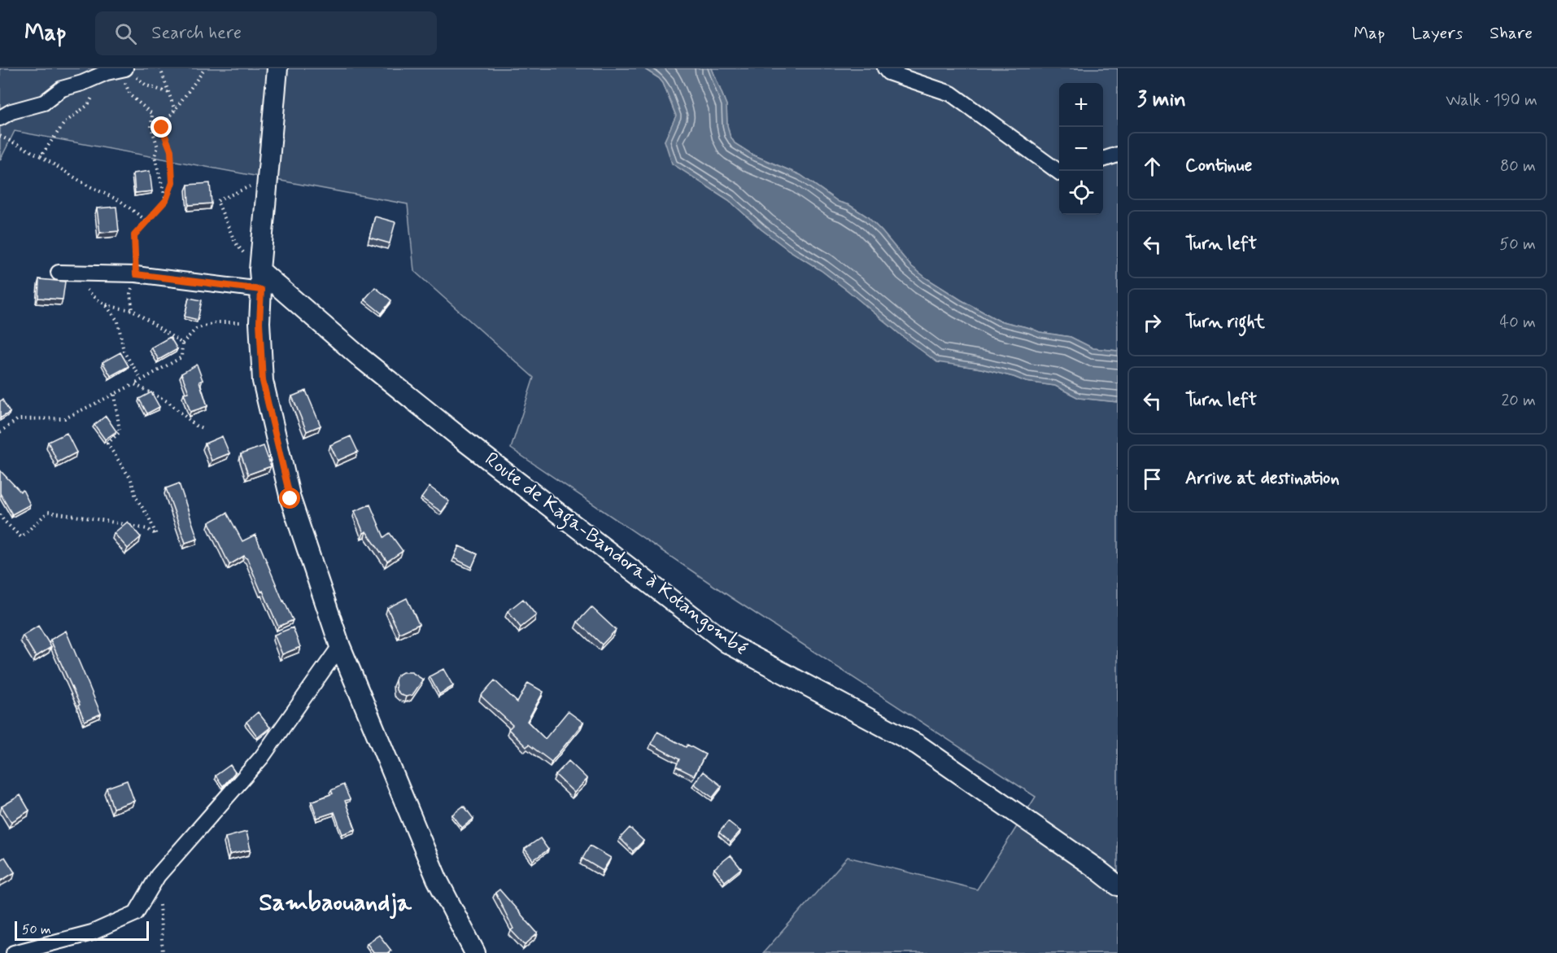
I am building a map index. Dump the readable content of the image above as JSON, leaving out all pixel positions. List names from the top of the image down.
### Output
{
  "streets": {
    "street": ["Route de Kaga-Bandora à Kotangombé"]
  },
  "districts": ["Sambaouandja"],
  "scale_bar": "50 m",
  "page": {
    "header": "Map",
    "search": "Search here",
    "nav": ["Map", "Layers", "Share"],
    "heading": ["3 min", "Walk · 190 m"],
    "map_buttons": ["+", "−"],
    "list": [
      ["Continue", "80 m"],
      ["Turn left", "50 m"],
      ["Turn right", "40 m"],
      ["Turn left", "20 m"],
      "Arrive at destination"
    ],
    "scale": "50 m"
  }
}
